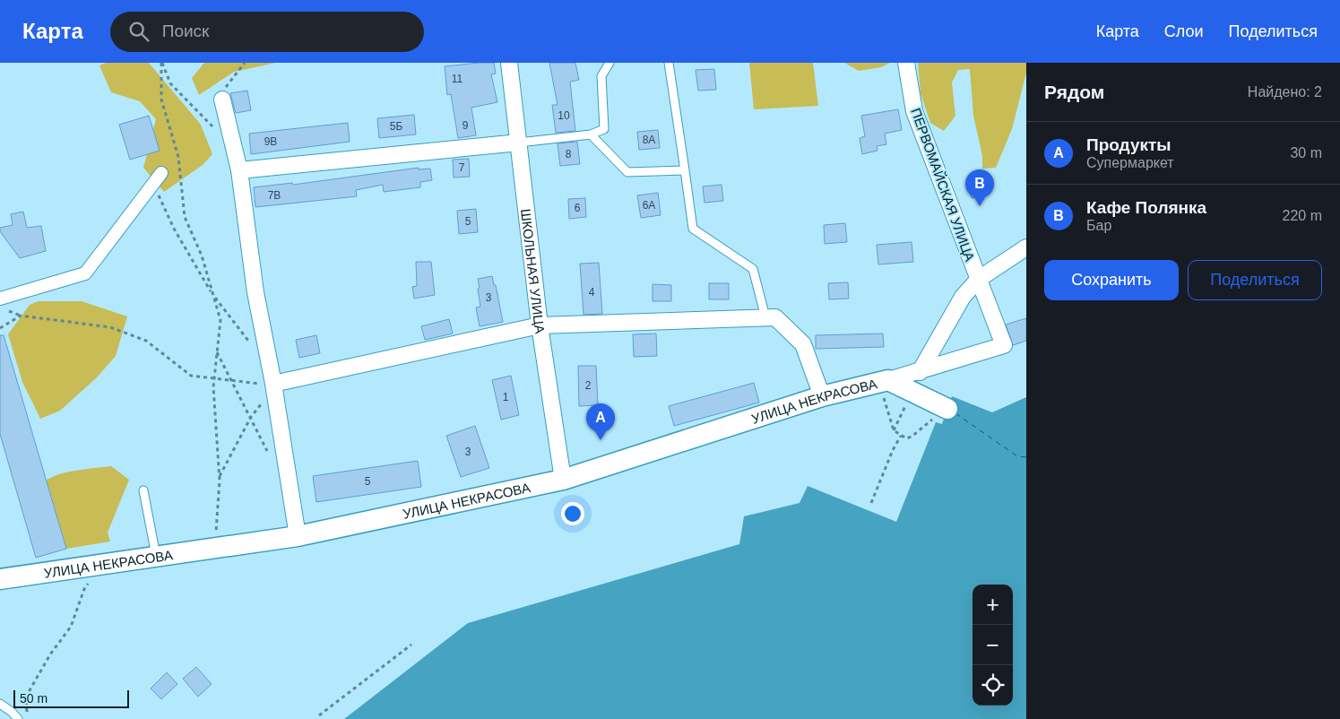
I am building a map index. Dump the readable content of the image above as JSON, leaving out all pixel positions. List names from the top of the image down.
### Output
{
  "streets": {
    "street": ["ПЕРВОМАЙСКАЯ УЛИЦА", "ШКОЛЬНАЯ УЛИЦА", "УЛИЦА НЕКРАСОВА"]
  },
  "crossings": [
    ["ПЕРВОМАЙСКАЯ УЛИЦА", "УЛИЦА НЕКРАСОВА"],
    ["ШКОЛЬНАЯ УЛИЦА", "УЛИЦА НЕКРАСОВА"]
  ],
  "house_numbers": [
    "11",
    "10",
    "9",
    "5Б",
    "8А",
    "9В",
    "8",
    "7",
    "7В",
    "6А",
    "6",
    "5",
    "4",
    "3",
    "2",
    "1",
    "3",
    "5"
  ],
  "scale_bar": "50 m",
  "page": {
    "header": "Карта",
    "search": "Поиск",
    "nav": ["Карта", "Слои", "Поделиться"],
    "heading": ["Рядом", "Найдено: 2"],
    "list": [
      {
        "mark": "A",
        "name": "Продукты",
        "note": "Супермаркет",
        "value": "30 m"
      },
      {
        "mark": "B",
        "name": "Кафе Полянка",
        "note": "Бар",
        "value": "220 m"
      }
    ],
    "pins": ["B", "A"],
    "buttons": ["Сохранить", "Поделиться"],
    "map_buttons": ["+", "−"],
    "scale": "50 m"
  }
}
